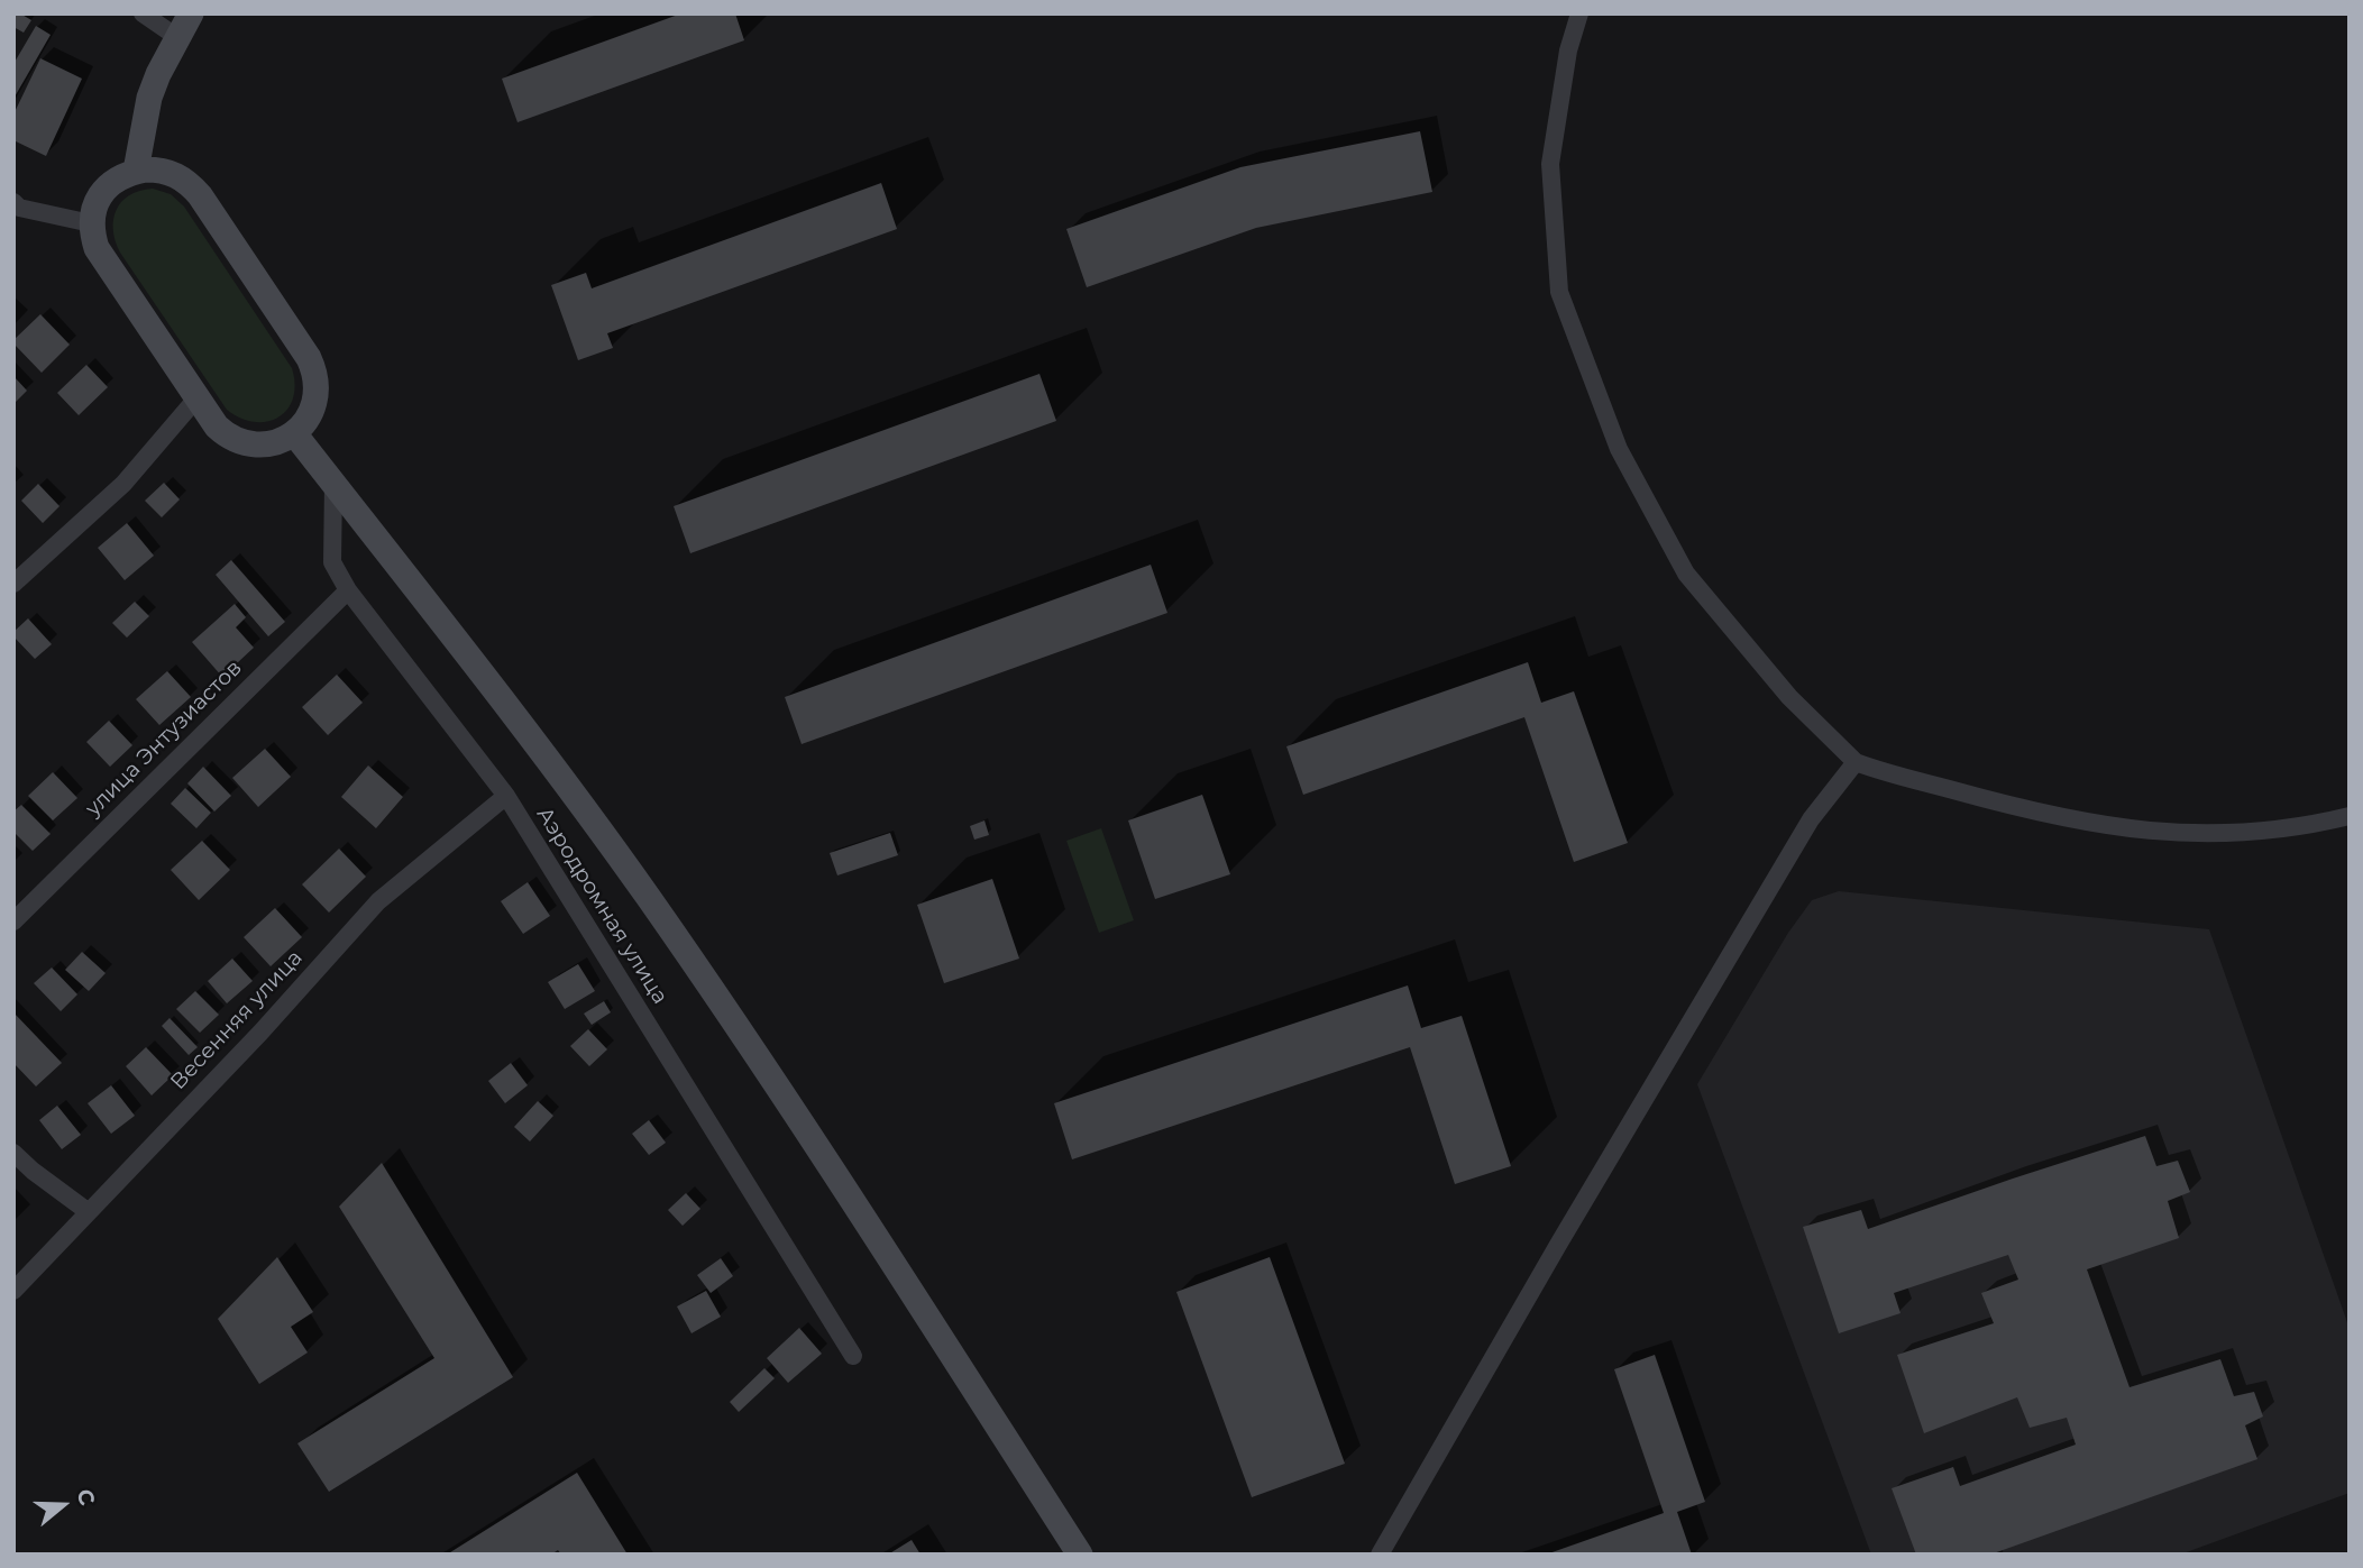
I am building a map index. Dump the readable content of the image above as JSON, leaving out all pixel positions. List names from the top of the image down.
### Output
{
  "streets": {
    "street": ["улица Энтузиастов", "Аэродромная улица", "Весенняя улица"]
  },
  "crossings": [
    ["улица Энтузиастов", "Аэродромная улица"],
    ["Аэродромная улица", "Весенняя улица"]
  ],
  "north": "right"
}
